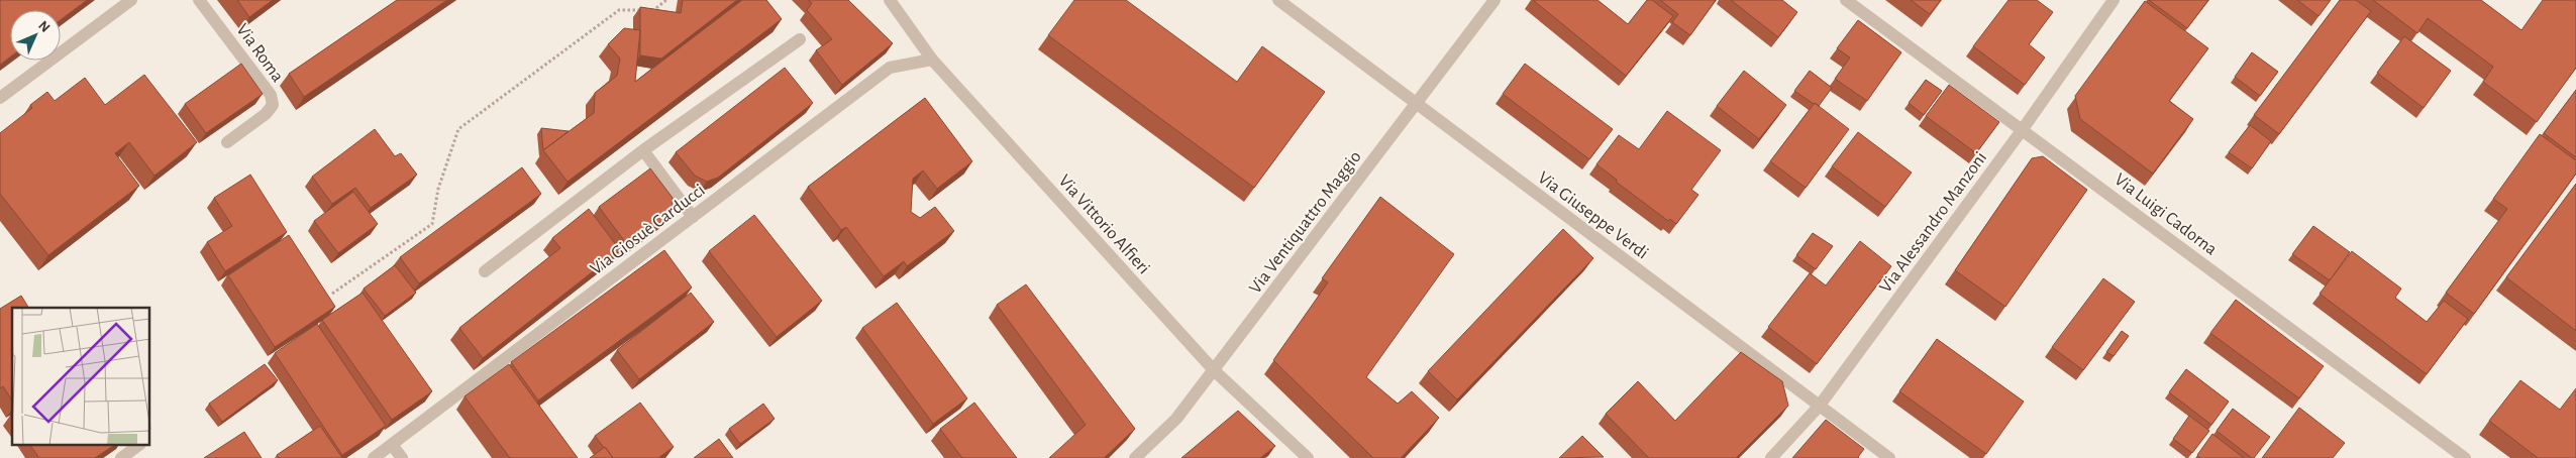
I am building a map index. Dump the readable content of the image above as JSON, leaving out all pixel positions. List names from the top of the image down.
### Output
{
  "streets": {
    "street": [
      "Via Roma",
      "Via Luigi Cadorna",
      "Via Giuseppe Verdi",
      "Via Ventiquattro Maggio",
      "Via Alessandro Manzoni",
      "Via Vittorio Alfieri",
      "Via Giosuè Carducci"
    ]
  },
  "crossings": [
    ["Via Luigi Cadorna", "Via Alessandro Manzoni"],
    ["Via Giuseppe Verdi", "Via Ventiquattro Maggio"],
    ["Via Giuseppe Verdi", "Via Alessandro Manzoni"],
    ["Via Ventiquattro Maggio", "Via Vittorio Alfieri"],
    ["Via Vittorio Alfieri", "Via Giosuè Carducci"]
  ],
  "north": "top right"
}
